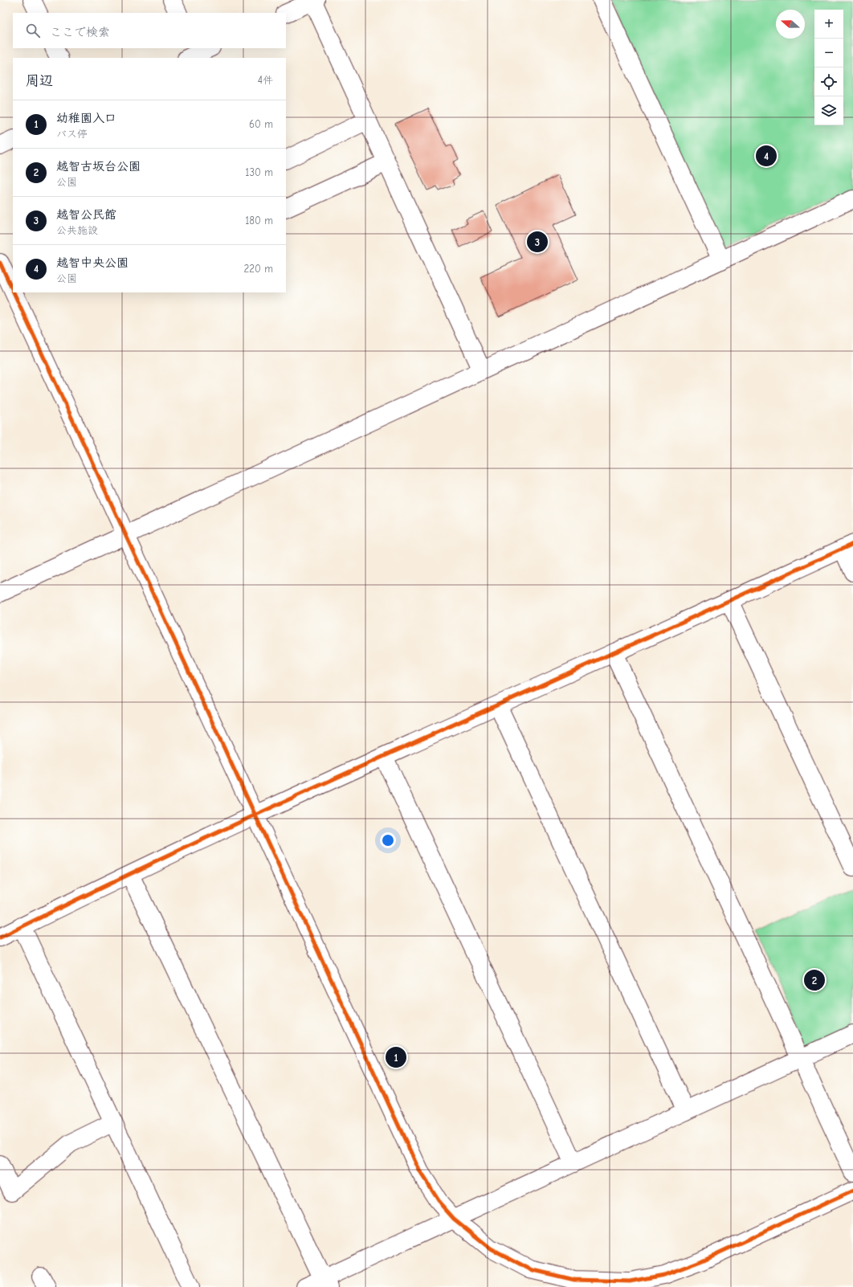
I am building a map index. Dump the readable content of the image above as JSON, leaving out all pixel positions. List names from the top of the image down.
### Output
{
  "north": "left",
  "page": {
    "map_buttons": ["+", "−"],
    "search": "ここで検索",
    "heading": ["周辺", "4件"],
    "list": [
      {
        "mark": "1",
        "name": "幼稚園入口",
        "note": "バス停",
        "value": "60 m"
      },
      {
        "mark": "2",
        "name": "越智古坂台公園",
        "note": "公園",
        "value": "130 m"
      },
      {
        "mark": "3",
        "name": "越智公民館",
        "note": "公共施設",
        "value": "180 m"
      },
      {
        "mark": "4",
        "name": "越智中央公園",
        "note": "公園",
        "value": "220 m"
      }
    ],
    "pins": [
      "4",
      "3",
      "2",
      "1"
    ]
  }
}
